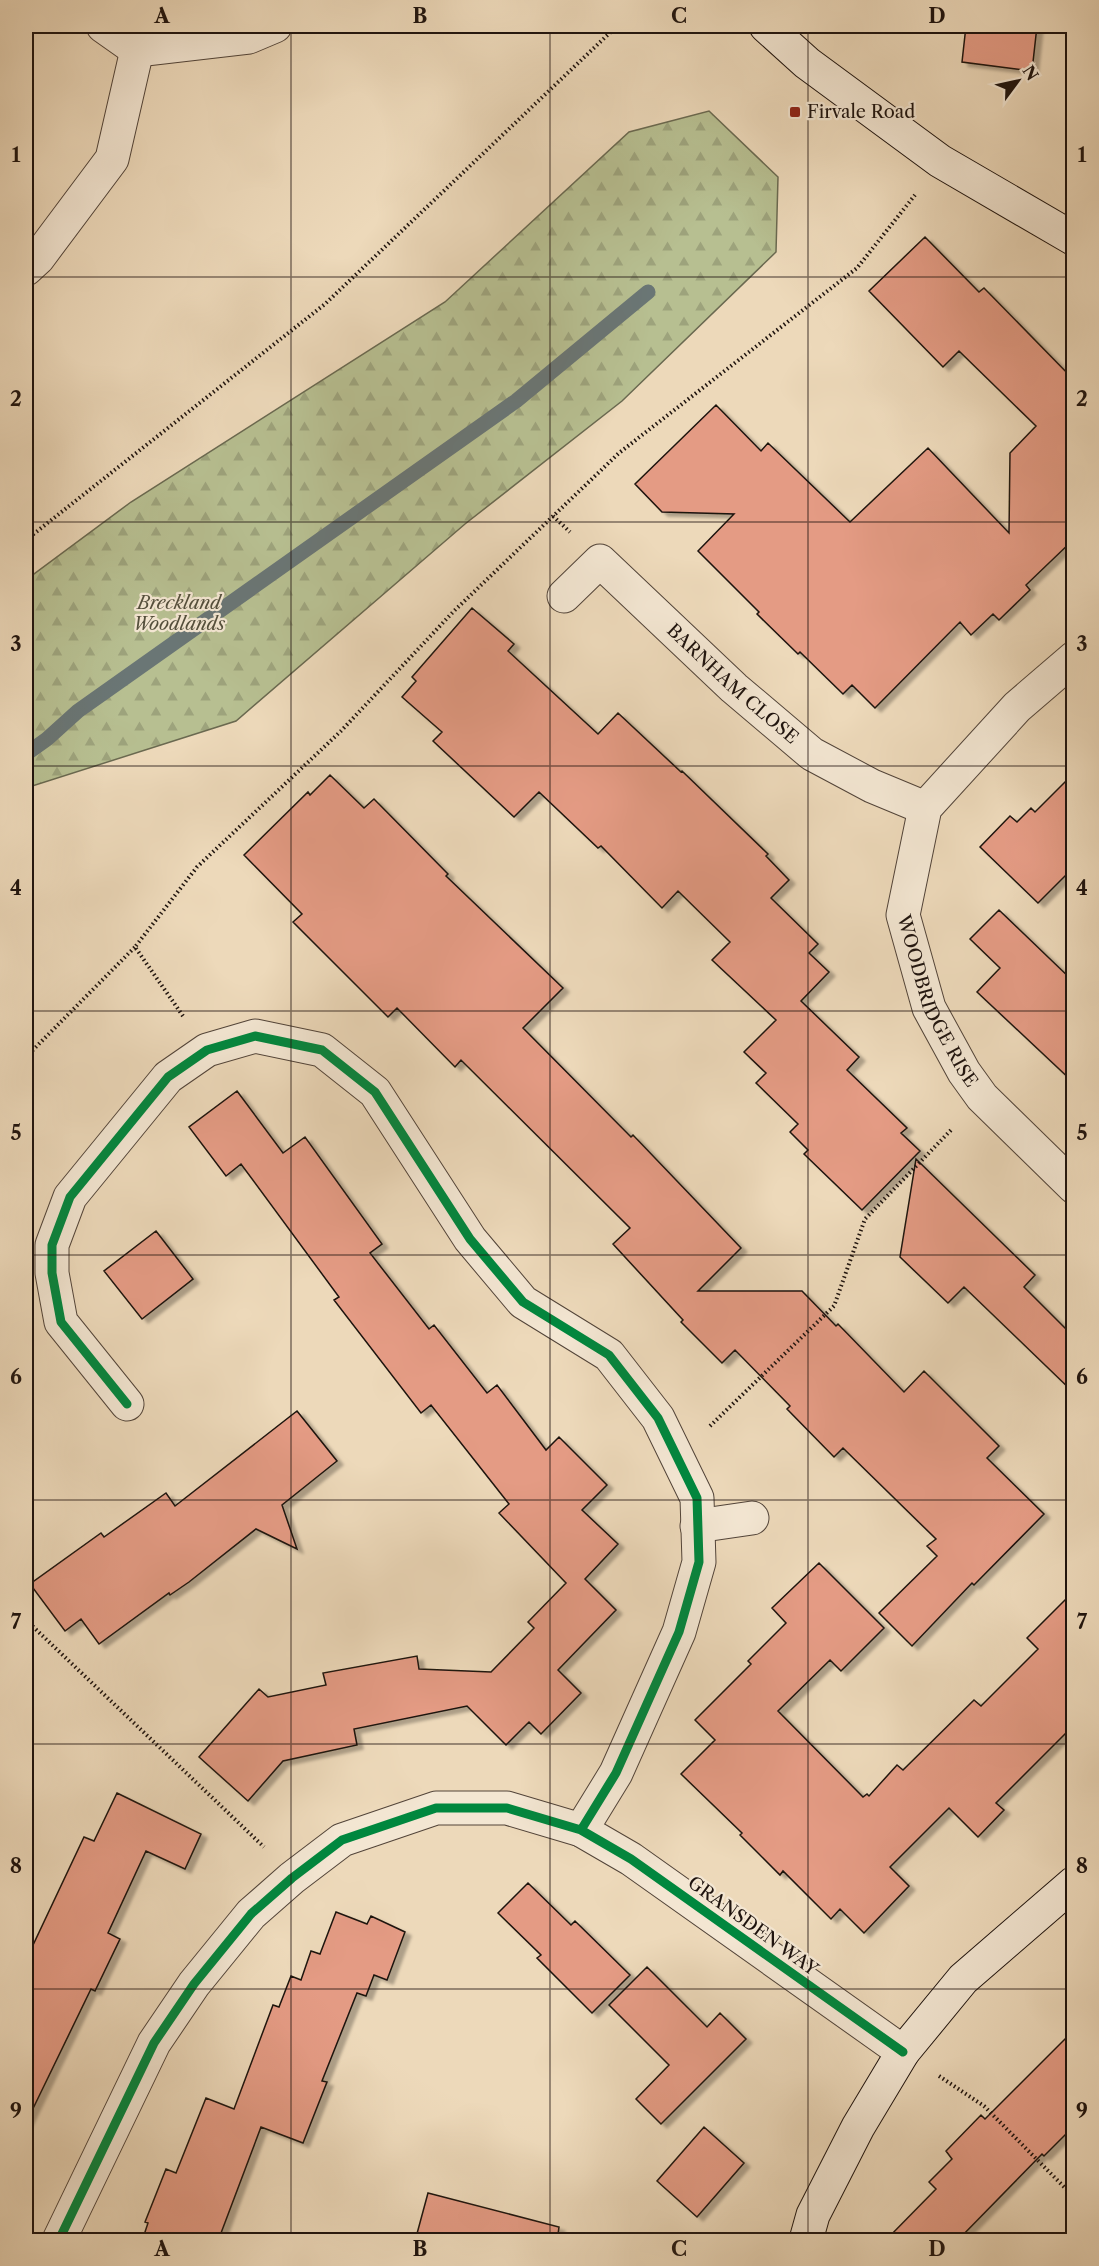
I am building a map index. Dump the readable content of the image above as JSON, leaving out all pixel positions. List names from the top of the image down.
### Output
{
  "streets": {
    "street": ["BARNHAM CLOSE", "WOODBRIDGE RISE", "GRANSDEN WAY"]
  },
  "crossings": [
    ["BARNHAM CLOSE", "WOODBRIDGE RISE"]
  ],
  "parks": ["Breckland Woodlands"],
  "places": {
    "transit": ["Firvale Road"]
  },
  "north": "top right",
  "grid": {
    "columns": [
      "A",
      "B",
      "C",
      "D"
    ],
    "rows": [
      "1",
      "2",
      "3",
      "4",
      "5",
      "6",
      "7",
      "8",
      "9"
    ]
  }
}
